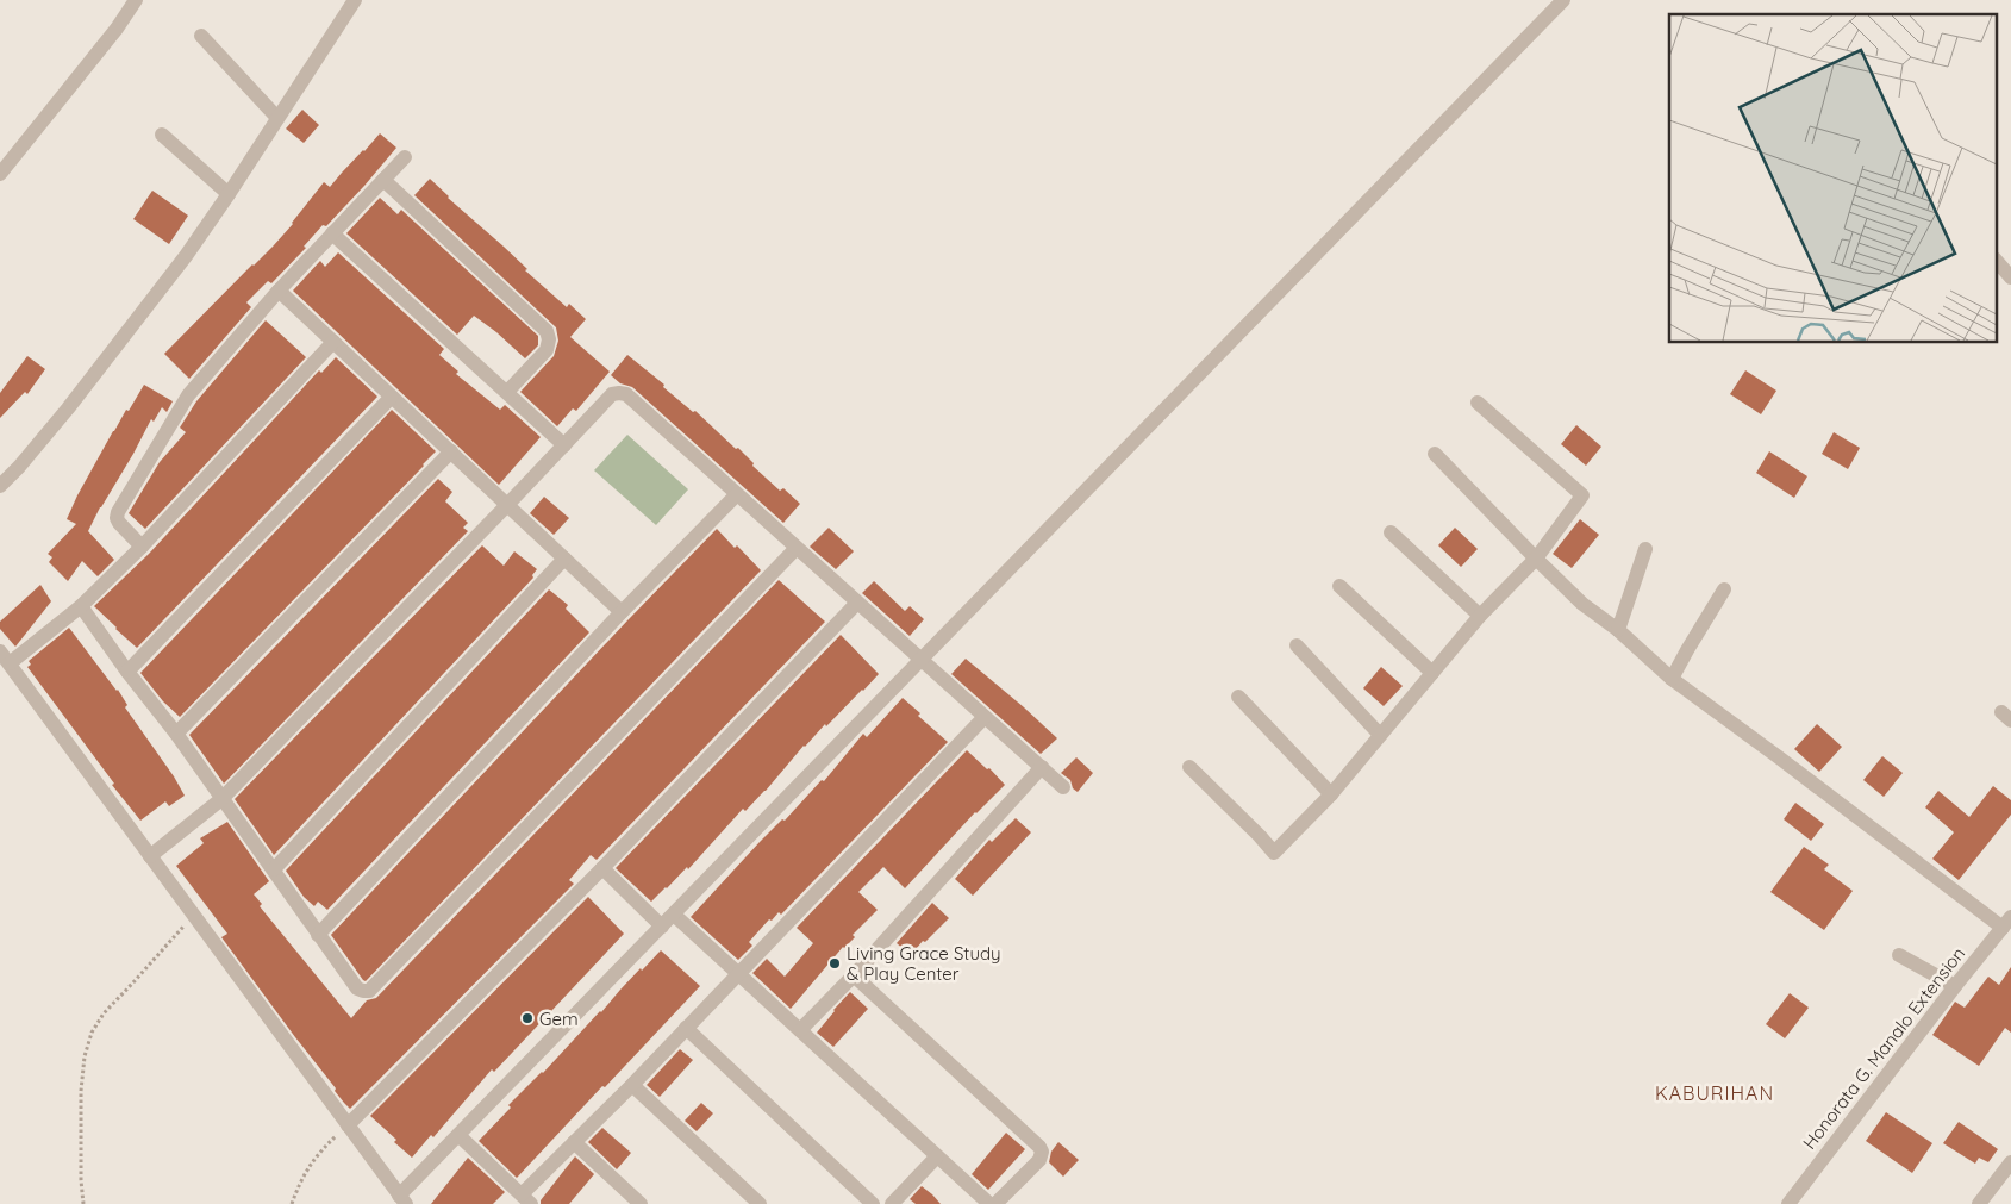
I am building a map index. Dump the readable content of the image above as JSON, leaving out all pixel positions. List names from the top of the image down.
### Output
{
  "streets": {
    "street": ["Honorata G. Manalo Extension"]
  },
  "districts": ["KABURIHAN"],
  "places": ["Living Grace Study & Play Center", "Gem"]
}
